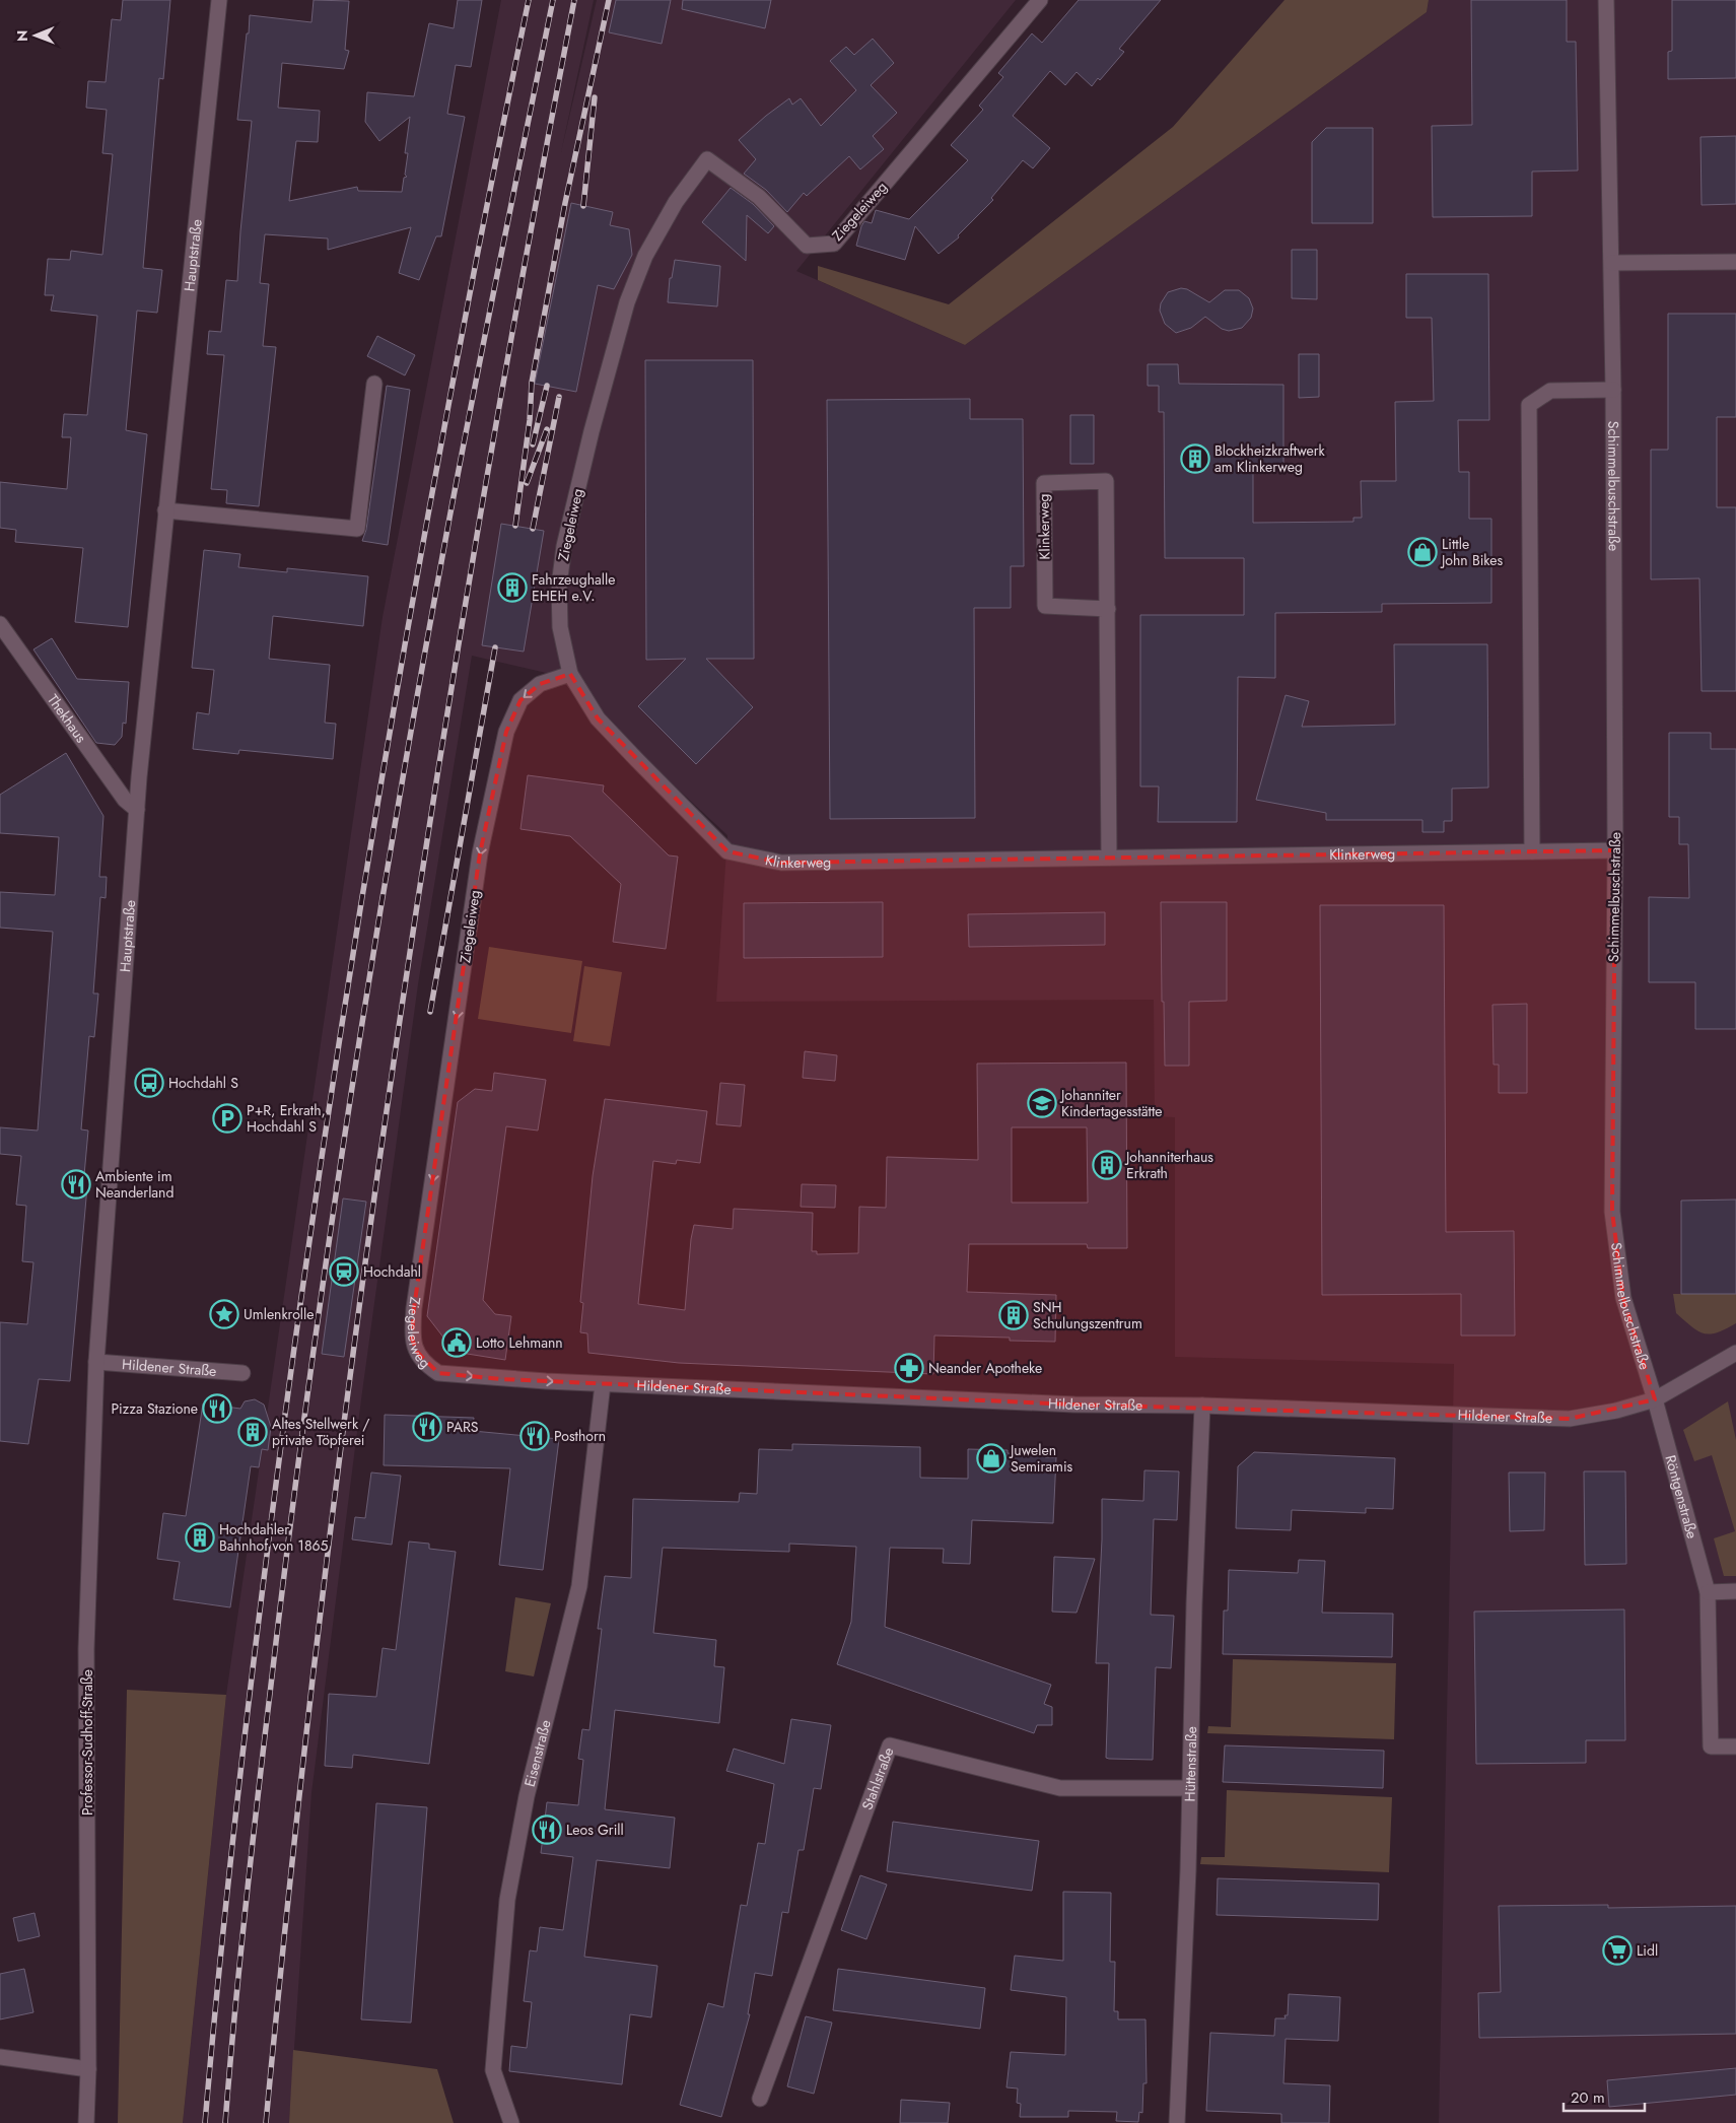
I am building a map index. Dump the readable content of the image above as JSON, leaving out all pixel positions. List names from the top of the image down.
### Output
{
  "streets": {
    "street": [
      "Ziegeleiweg",
      "Hauptstraße",
      "Schimmelbuschstraße",
      "Klinkerweg",
      "Thekhaus",
      "Hildener Straße",
      "Röntgenstraße",
      "Professor-Sudhoff-Straße",
      "Eisenstraße",
      "Hüttenstraße",
      "Stahlstraße"
    ]
  },
  "crossings": [
    ["Ziegeleiweg", "Klinkerweg"],
    ["Ziegeleiweg", "Hildener Straße"],
    ["Hauptstraße", "Thekhaus"],
    ["Hauptstraße", "Hildener Straße"],
    ["Hauptstraße", "Professor-Sudhoff-Straße"],
    ["Schimmelbuschstraße", "Klinkerweg"],
    ["Schimmelbuschstraße", "Hildener Straße"],
    ["Schimmelbuschstraße", "Röntgenstraße"],
    ["Hildener Straße", "Röntgenstraße"],
    ["Hildener Straße", "Professor-Sudhoff-Straße"],
    ["Hildener Straße", "Eisenstraße"],
    ["Hildener Straße", "Hüttenstraße"],
    ["Hüttenstraße", "Stahlstraße"]
  ],
  "one_way": ["Ziegeleiweg"],
  "places": {
    "building": [
      "Blockheizkraftwerk am Klinkerweg",
      "Fahrzeughalle EHEH e.V.",
      "Johanniterhaus Erkrath",
      "SNH Schulungszentrum",
      "Altes Stellwerk / private Töpferei",
      "Hochdahler Bahnhof von 1865"
    ],
    "shop": ["Little John Bikes", "Juwelen Semiramis"],
    "bus stop": ["Hochdahl S"],
    "school or university": ["Johanniter Kindertagesstätte"],
    "parking": ["P+R, Erkrath, Hochdahl S"],
    "restaurant": [
      "Ambiente im Neanderland",
      "Pizza Stazione",
      "PARS",
      "Posthorn",
      "Leos Grill"
    ],
    "station": ["Hochdahl"],
    "place": ["Umlenkrolle"],
    "public building": ["Lotto Lehmann"],
    "pharmacy": ["Neander Apotheke"],
    "supermarket": ["Lidl"]
  },
  "scale_bar": "20 m",
  "north": "left"
}
